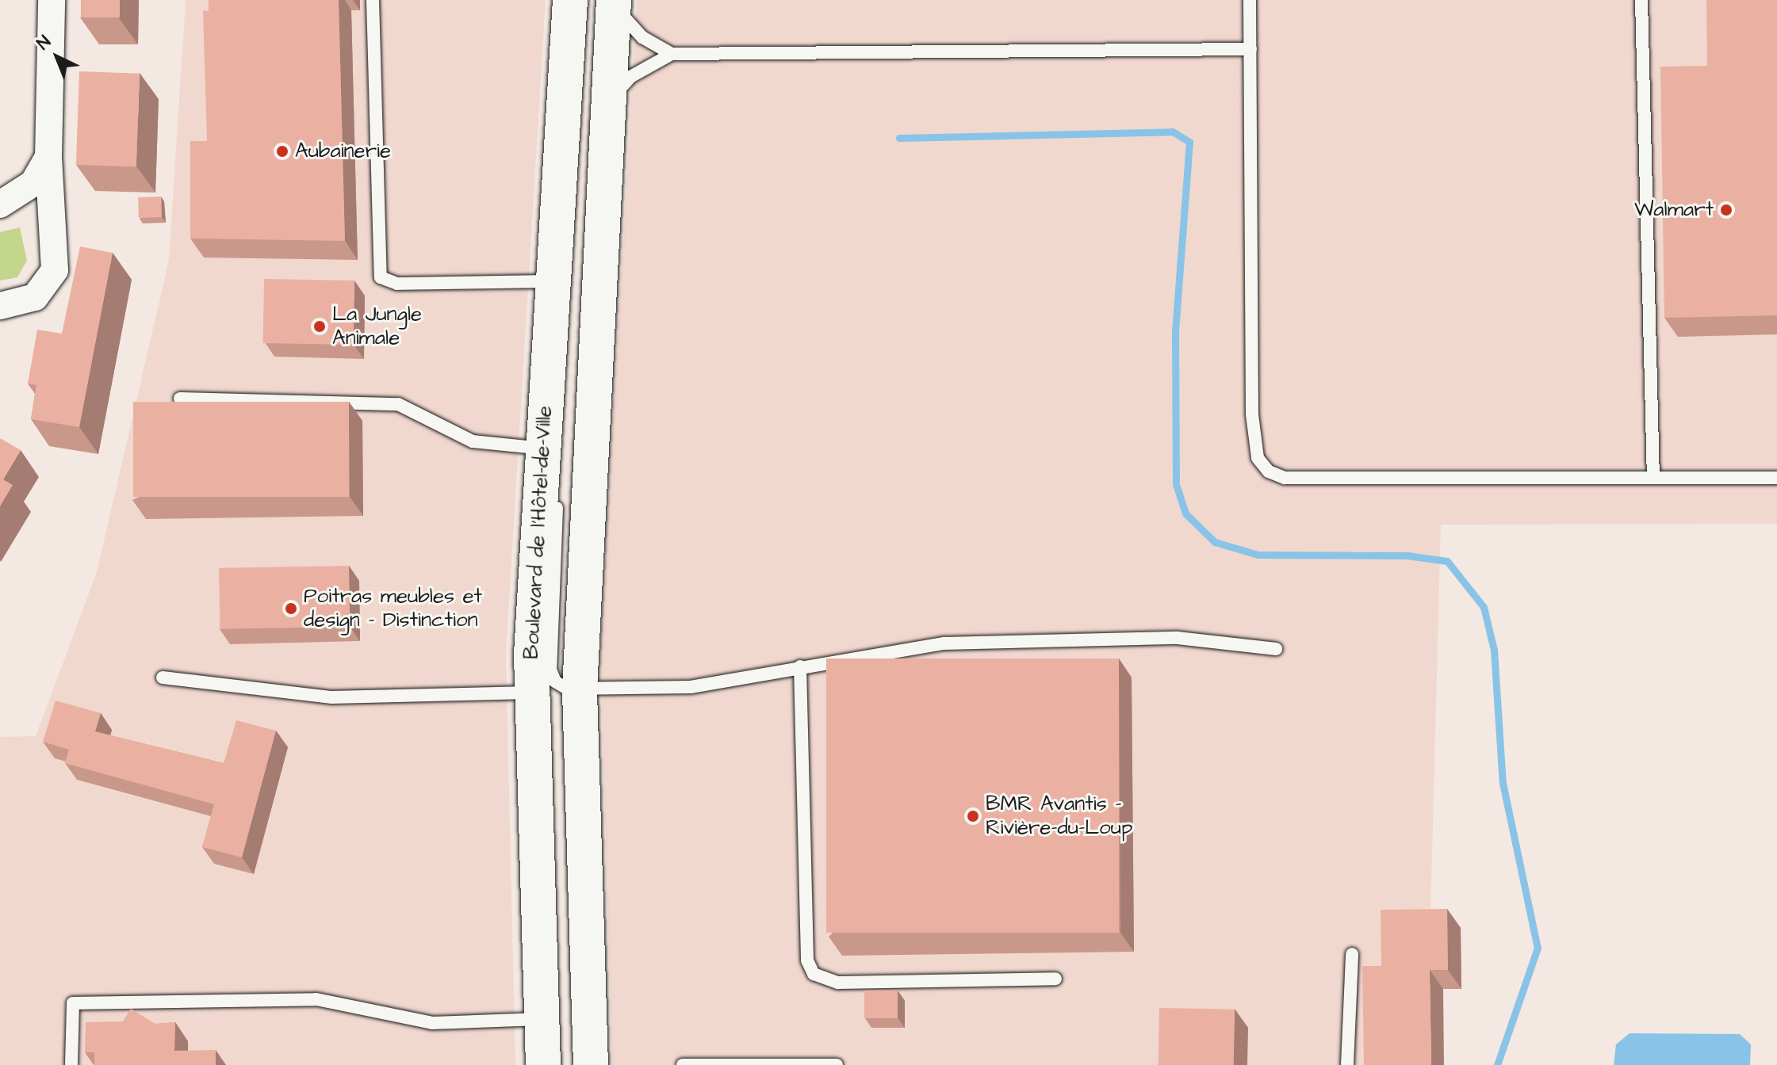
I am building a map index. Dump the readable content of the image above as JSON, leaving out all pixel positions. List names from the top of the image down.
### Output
{
  "streets": {
    "main road": ["Boulevard de l'Hôtel-de-Ville"]
  },
  "places": [
    "Aubainerie",
    "Walmart",
    "La Jungle Animale",
    "Poitras meubles et design - Distinction",
    "BMR Avantis - Rivière-du-Loup"
  ],
  "north": "top left"
}
